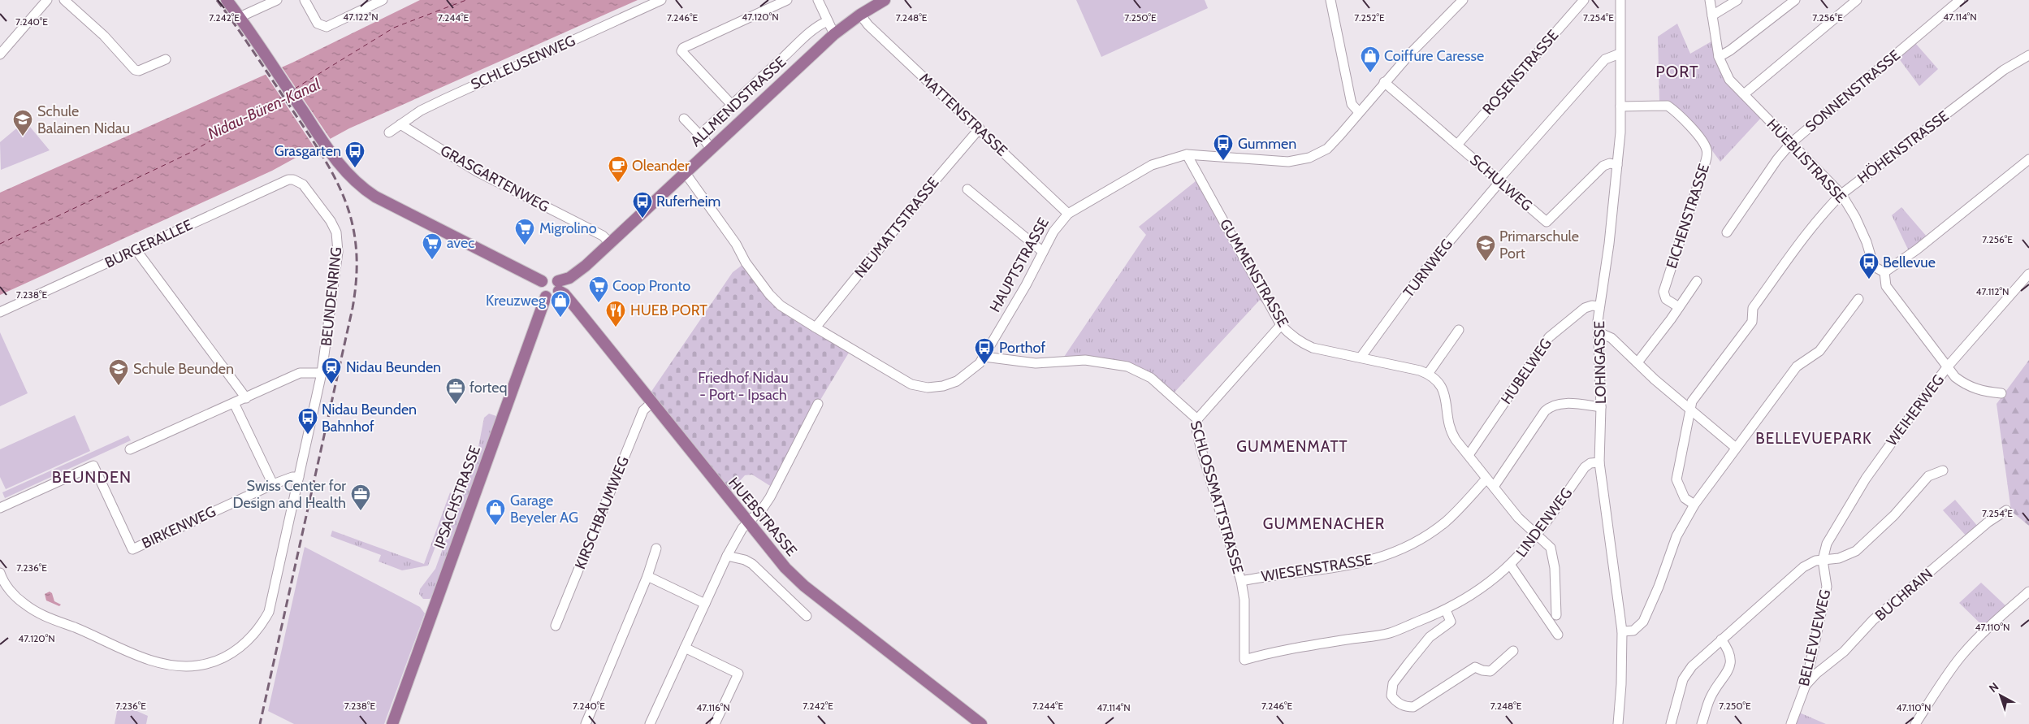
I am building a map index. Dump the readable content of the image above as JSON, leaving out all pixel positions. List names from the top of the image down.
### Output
{
  "streets": {
    "main road": ["ALLMENDSTRASSE", "IPSACHSTRASSE", "HUEBSTRASSE"],
    "street": [
      "SCHLEUSENWEG",
      "ROSENSTRASSE",
      "SONNENSTRASSE",
      "MATTENSTRASSE",
      "HÖHENSTRASSE",
      "HÜEBLISTRASSE",
      "GRASGARTENWEG",
      "SCHULWEG",
      "EICHENSTRASSE",
      "NEUMATTSTRASSE",
      "BURGERALLEE",
      "HAUPTSTRASSE",
      "TURNWEG",
      "GUMMENSTRASSE",
      "BEUNDENRING",
      "LOHNGASSE",
      "HUBELWEG",
      "WEIHERWEG",
      "SCHLOSSMATTSTRASSE",
      "KIRSCHBAUMWEG",
      "LINDENWEG",
      "BIRKENWEG",
      "WIESENSTRASSE",
      "BUCHRAIN",
      "BELLEVUEWEG"
    ]
  },
  "crossings": [
    ["SCHLEUSENWEG", "GRASGARTENWEG"],
    ["ROSENSTRASSE", "SCHULWEG"],
    ["SONNENSTRASSE", "HÜEBLISTRASSE"],
    ["ALLMENDSTRASSE", "MATTENSTRASSE"],
    ["ALLMENDSTRASSE", "GRASGARTENWEG"],
    ["ALLMENDSTRASSE", "HAUPTSTRASSE"],
    ["ALLMENDSTRASSE", "IPSACHSTRASSE"],
    ["ALLMENDSTRASSE", "HUEBSTRASSE"],
    ["MATTENSTRASSE", "NEUMATTSTRASSE"],
    ["MATTENSTRASSE", "HAUPTSTRASSE"],
    ["HÖHENSTRASSE", "HÜEBLISTRASSE"],
    ["HÜEBLISTRASSE", "WEIHERWEG"],
    ["SCHULWEG", "HAUPTSTRASSE"],
    ["SCHULWEG", "TURNWEG"],
    ["SCHULWEG", "LOHNGASSE"],
    ["EICHENSTRASSE", "LOHNGASSE"],
    ["NEUMATTSTRASSE", "HAUPTSTRASSE"],
    ["BURGERALLEE", "BEUNDENRING"],
    ["HAUPTSTRASSE", "GUMMENSTRASSE"],
    ["HAUPTSTRASSE", "SCHLOSSMATTSTRASSE"],
    ["TURNWEG", "GUMMENSTRASSE"],
    ["TURNWEG", "LOHNGASSE"],
    ["BEUNDENRING", "BIRKENWEG"],
    ["LOHNGASSE", "HUBELWEG"],
    ["LOHNGASSE", "LINDENWEG"],
    ["WEIHERWEG", "BELLEVUEWEG"],
    ["IPSACHSTRASSE", "HUEBSTRASSE"],
    ["SCHLOSSMATTSTRASSE", "LINDENWEG"],
    ["SCHLOSSMATTSTRASSE", "WIESENSTRASSE"],
    ["KIRSCHBAUMWEG", "HUEBSTRASSE"],
    ["BUCHRAIN", "BELLEVUEWEG"]
  ],
  "districts": [
    "PORT",
    "BELLEVUEPARK",
    "GUMMENMATT",
    "BEUNDEN",
    "GUMMENACHER"
  ],
  "water": ["Nidau-Büren-Kanal"],
  "parks": ["Friedhof Nidau - Port - Ipsach"],
  "places": {
    "shop": ["Coiffure Caresse", "Kreuzweg", "Garage Beyeler AG"],
    "school or university": ["Schule Balainen Nidau", "Primarschule Port", "Schule Beunden"],
    "bus stop": [
      "Gummen",
      "Grasgarten",
      "Ruferheim",
      "Bellevue",
      "Porthof",
      "Nidau Beunden Bahnhof"
    ],
    "cafe": ["Oleander"],
    "supermarket": ["Migrolino", "avec", "Coop Pronto"],
    "restaurant": ["HUEB PORT"],
    "station": ["Nidau Beunden"],
    "office": ["forteq", "Swiss Center for Design and Health"]
  },
  "north": "top left",
  "coordinates": [
    "47.122°N",
    "47.120°N",
    "47.114°N",
    "7.242°E",
    "7.244°E",
    "7.246°E",
    "7.248°E",
    "7.250°E",
    "7.252°E",
    "7.254°E",
    "7.256°E",
    "7.240°E",
    "47.112°N",
    "7.238°E",
    "7.236°E",
    "47.110°N",
    "47.116°N"
  ]
}
